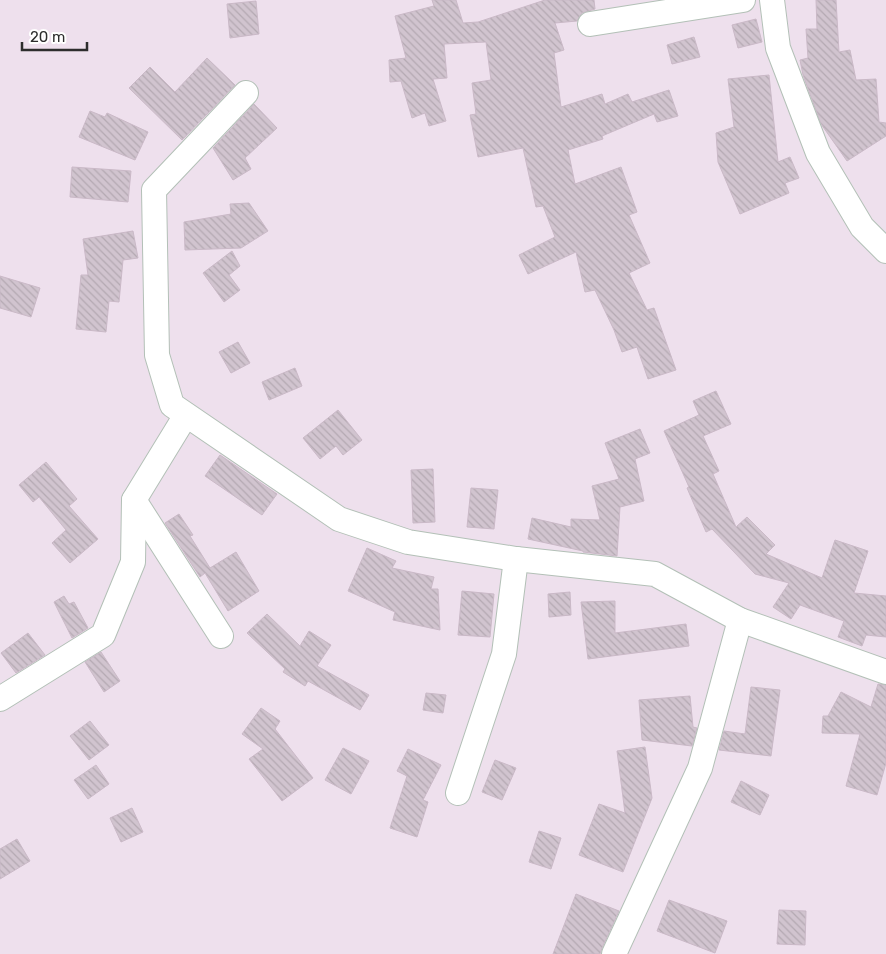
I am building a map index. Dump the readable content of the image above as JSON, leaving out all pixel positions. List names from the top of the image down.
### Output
{
  "scale_bar": "20 m"
}
